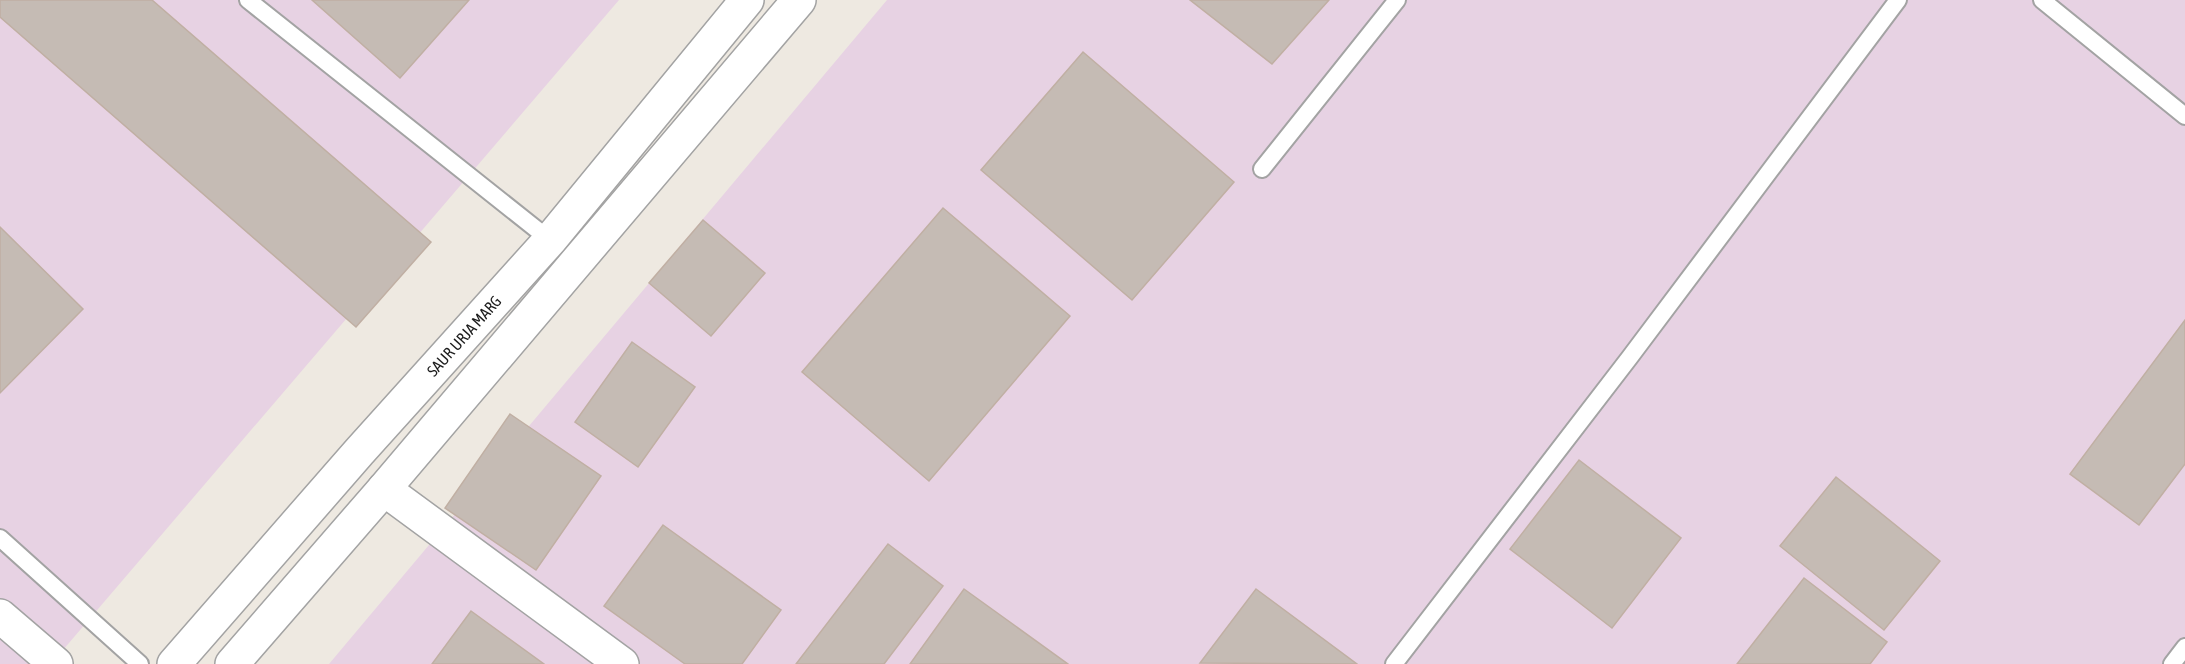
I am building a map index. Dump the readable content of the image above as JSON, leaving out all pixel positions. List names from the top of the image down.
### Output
{
  "streets": {
    "street": ["SAUR URJA MARG"]
  }
}
